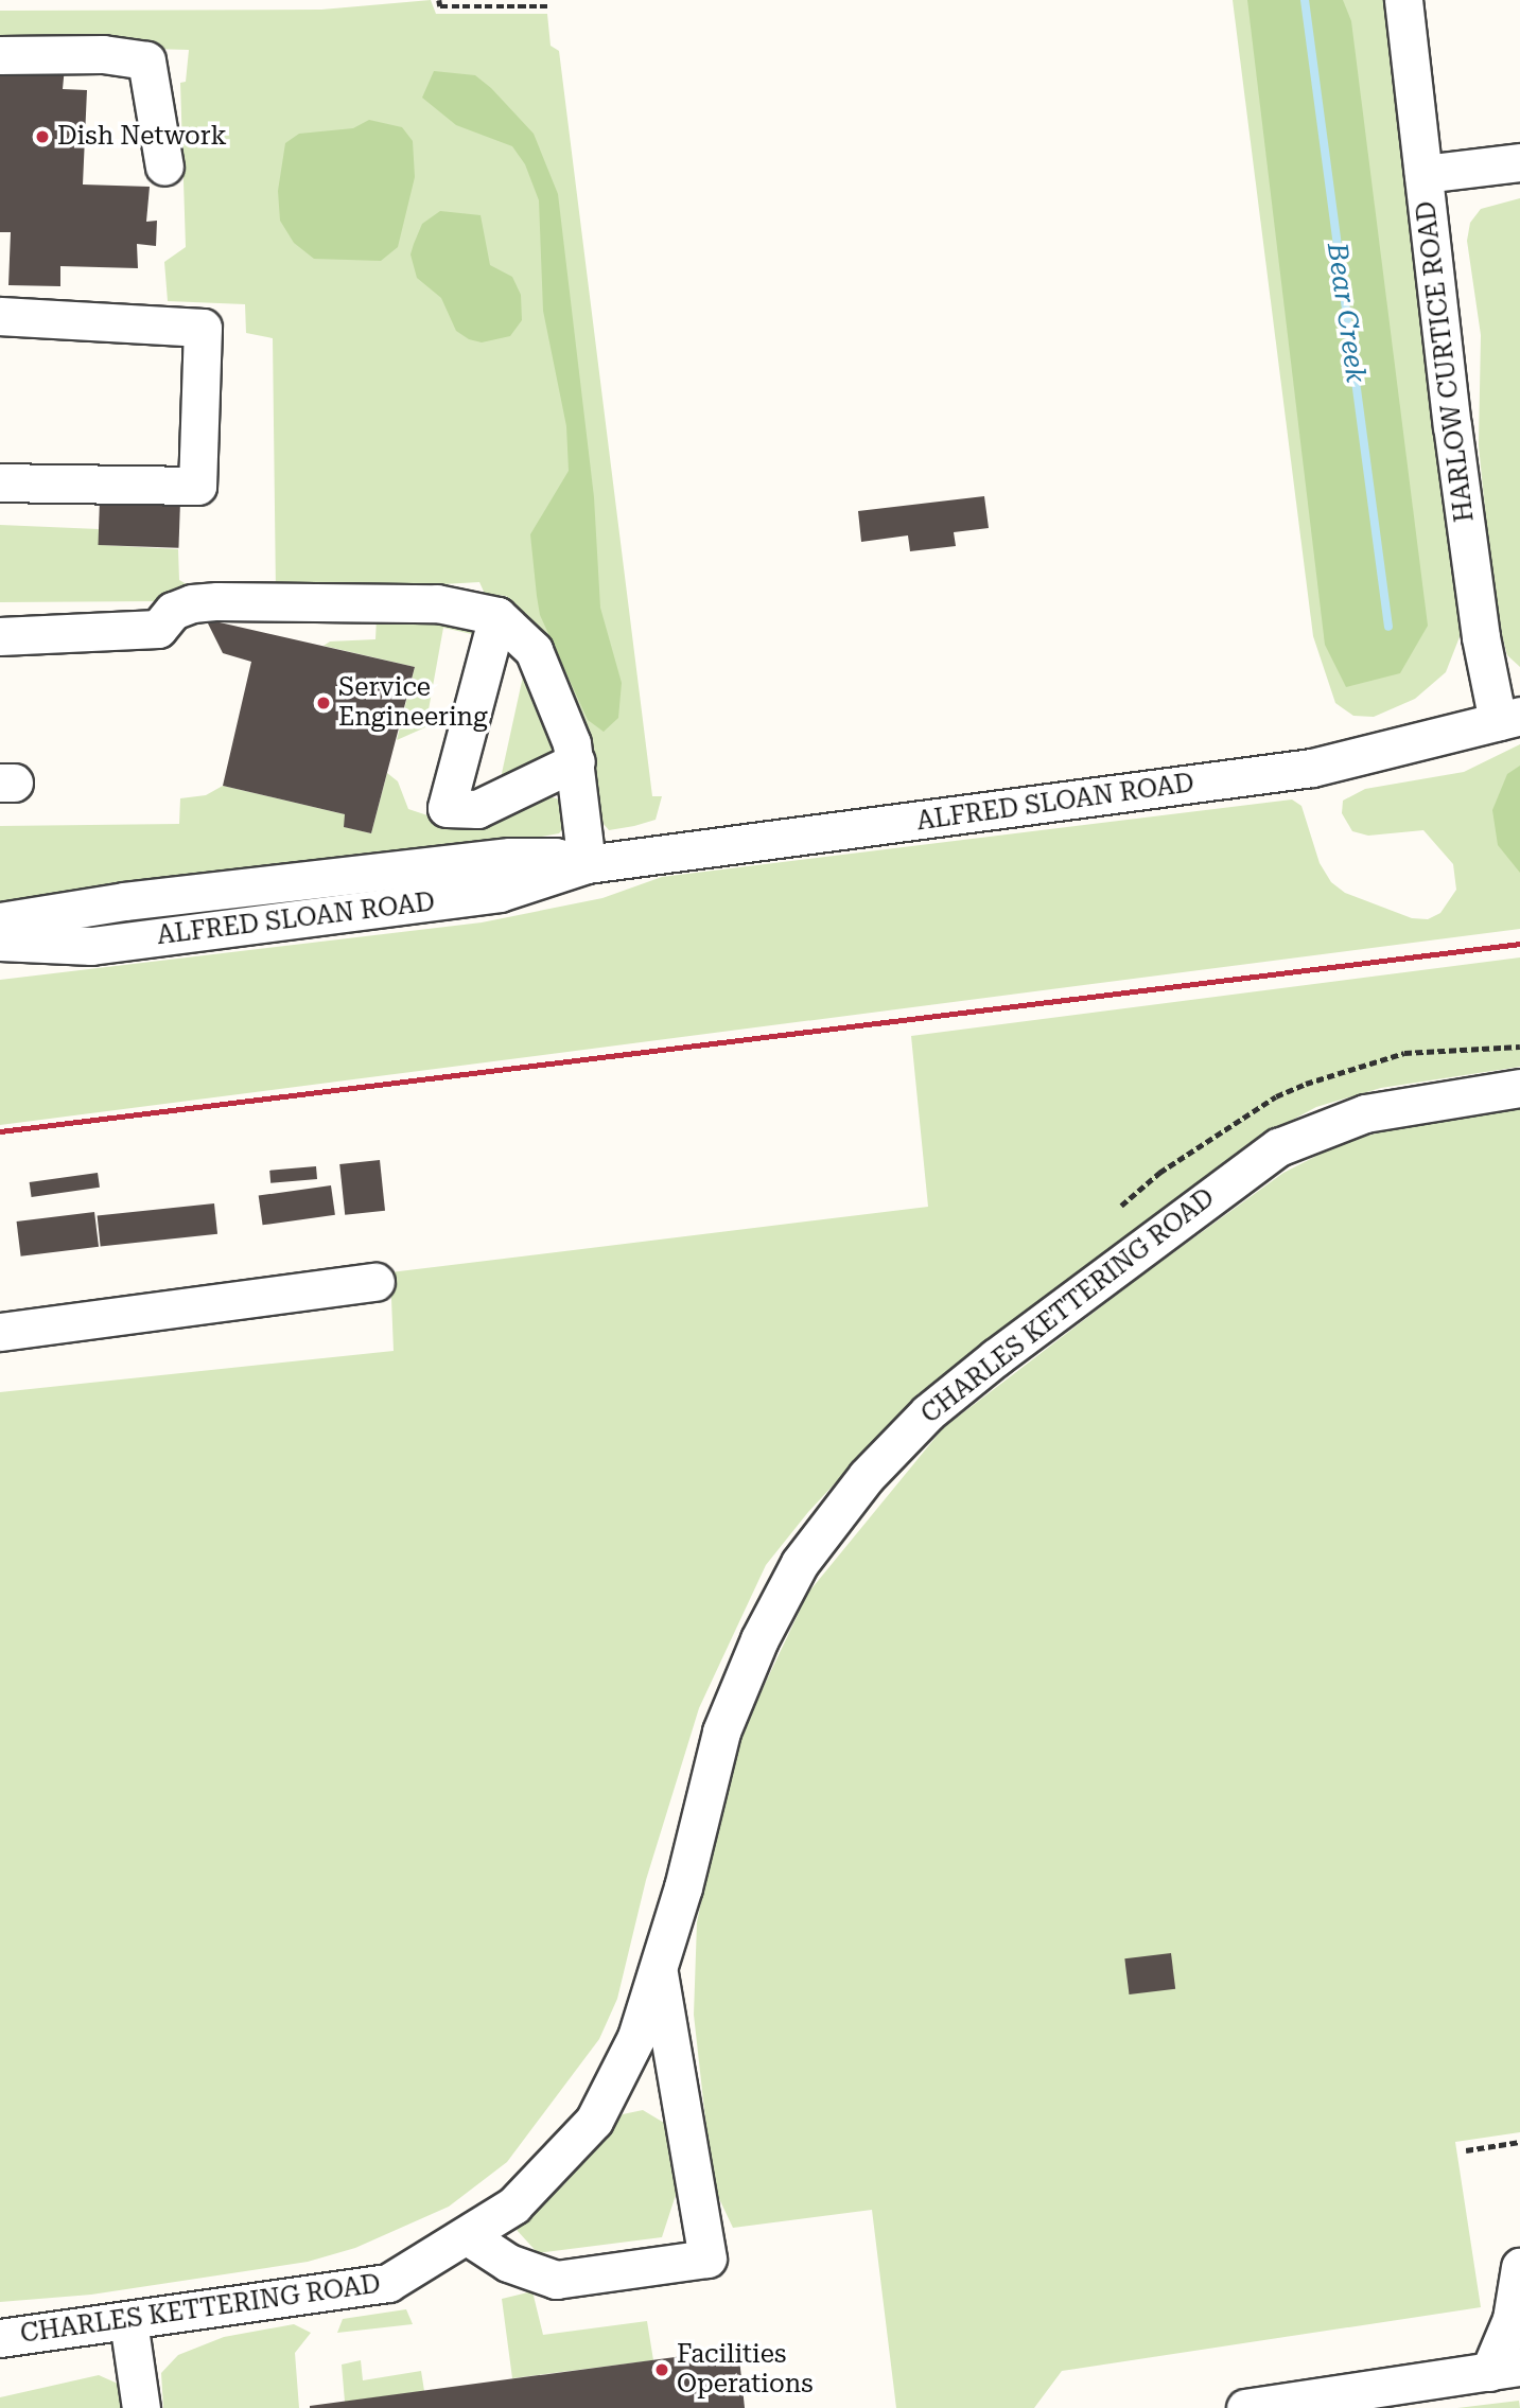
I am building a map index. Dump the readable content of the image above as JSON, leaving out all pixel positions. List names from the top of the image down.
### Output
{
  "streets": {
    "lane": ["HARLOW CURTICE ROAD", "ALFRED SLOAN ROAD", "CHARLES KETTERING ROAD"]
  },
  "crossings": [
    ["HARLOW CURTICE ROAD", "ALFRED SLOAN ROAD"]
  ],
  "water": ["Bear Creek"],
  "places": ["Dish Network", "Service Engineering", "Facilities Operations"]
}
